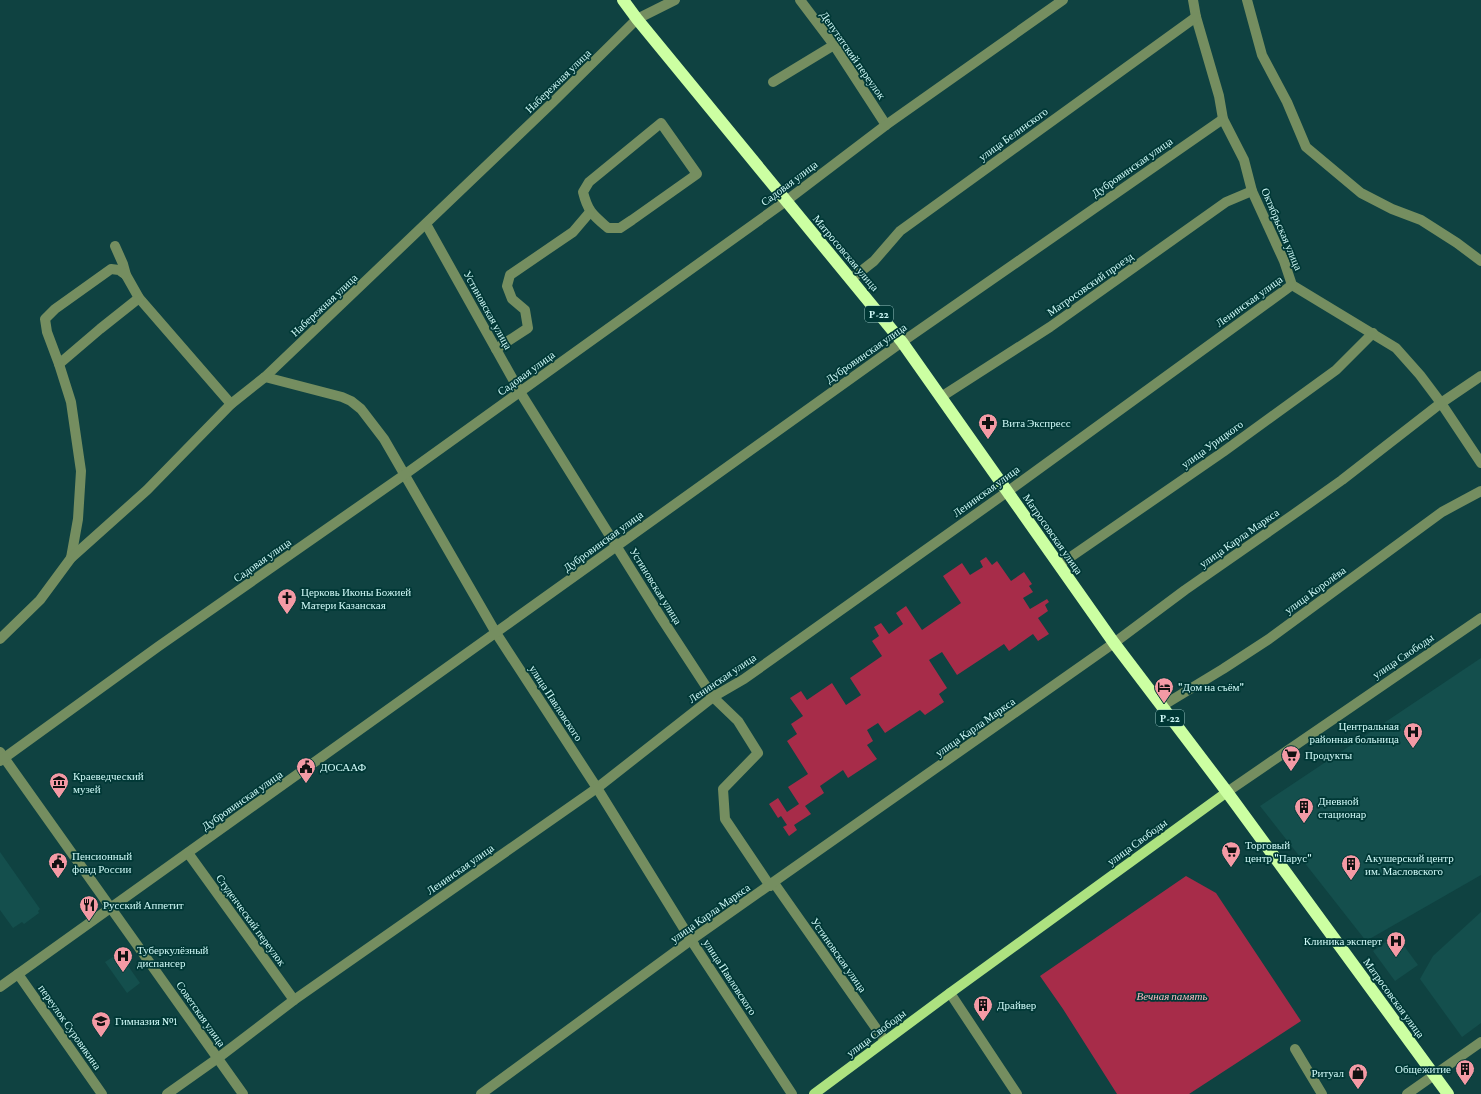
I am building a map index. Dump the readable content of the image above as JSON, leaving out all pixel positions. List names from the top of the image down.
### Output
{
  "streets": {
    "highway": ["Матросовская улица", "Р-22"],
    "main road": ["улица Свободы"],
    "street": [
      "Депутатский переулок",
      "Набережная улица",
      "улица Белинского",
      "Дубровинская улица",
      "Садовая улица",
      "Октябрьская улица",
      "Матросовский проезд",
      "Ленинская улица",
      "Устиновская улица",
      "улица Урицкого",
      "улица Карла Маркса",
      "улица Королёва",
      "улица Павловского",
      "Студенческий переулок",
      "Советская улица",
      "переулок Суровикина"
    ]
  },
  "crossings": [
    ["Депутатский переулок", "Садовая улица"],
    ["Набережная улица", "Матросовская улица"],
    ["Набережная улица", "Устиновская улица"],
    ["Набережная улица", "улица Павловского"],
    ["улица Белинского", "Октябрьская улица"],
    ["улица Белинского", "Матросовская улица"],
    ["Дубровинская улица", "Октябрьская улица"],
    ["Дубровинская улица", "Матросовская улица"],
    ["Дубровинская улица", "Устиновская улица"],
    ["Дубровинская улица", "улица Павловского"],
    ["Дубровинская улица", "Студенческий переулок"],
    ["Дубровинская улица", "Советская улица"],
    ["Дубровинская улица", "переулок Суровикина"],
    ["Садовая улица", "Матросовская улица"],
    ["Садовая улица", "Устиновская улица"],
    ["Садовая улица", "улица Павловского"],
    ["Садовая улица", "Советская улица"],
    ["Октябрьская улица", "Матросовский проезд"],
    ["Октябрьская улица", "Ленинская улица"],
    ["Октябрьская улица", "улица Урицкого"],
    ["Октябрьская улица", "улица Карла Маркса"],
    ["Матросовская улица", "Матросовский проезд"],
    ["Матросовская улица", "Ленинская улица"],
    ["Матросовская улица", "улица Урицкого"],
    ["Матросовская улица", "улица Карла Маркса"],
    ["Матросовская улица", "улица Королёва"],
    ["Матросовская улица", "улица Свободы"],
    ["Ленинская улица", "Устиновская улица"],
    ["Ленинская улица", "улица Павловского"],
    ["Ленинская улица", "Студенческий переулок"],
    ["Ленинская улица", "Советская улица"],
    ["Устиновская улица", "улица Карла Маркса"],
    ["Устиновская улица", "улица Свободы"],
    ["улица Карла Маркса", "улица Павловского"]
  ],
  "parks": ["Вечная память"],
  "places": {
    "pharmacy": ["Вита Экспресс"],
    "church": ["Церковь Иконы Божией Матери Казанская"],
    "hotel": ["\"Дом на съём\""],
    "hospital": ["Центральная районная больница", "Клиника эксперт", "Туберкулёзный диспансер"],
    "supermarket": ["Продукты", "Торговый центр \"Парус\""],
    "public building": ["ДОСААФ", "Пенсионный фонд России"],
    "museum": ["Краеведческий музей"],
    "building": [
      "Дневной стационар",
      "Акушерский центр им. Масловского",
      "Драйвер",
      "Общежитие"
    ],
    "restaurant": ["Русский Аппетит"],
    "school or university": ["Гимназия №1"],
    "shop": ["Ритуал"]
  }
}
